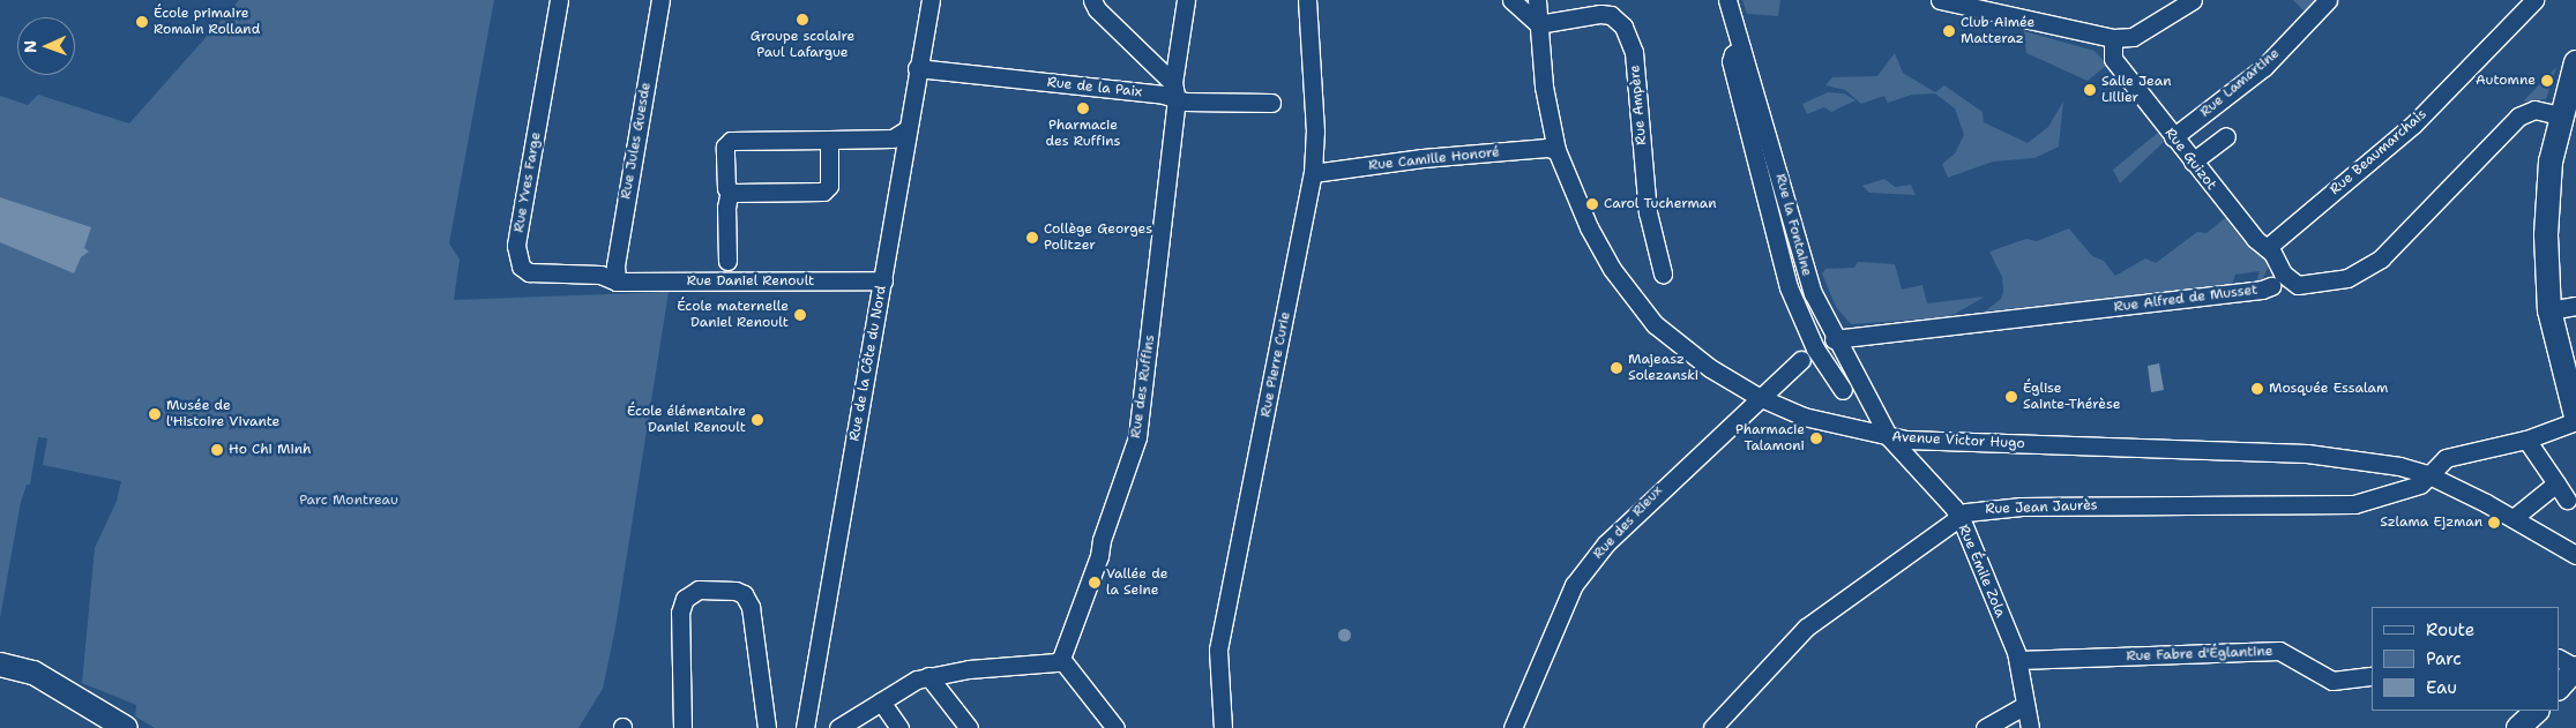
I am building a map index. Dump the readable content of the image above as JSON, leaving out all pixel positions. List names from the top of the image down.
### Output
{
  "streets": {
    "street": [
      "Rue Lamartine",
      "Rue de la Paix",
      "Rue Ampère",
      "Rue Jules Guesde",
      "Rue Beaumarchais",
      "Rue Camille Honoré",
      "Rue Guizot",
      "Rue Yves Farge",
      "Rue la Fontaine",
      "Rue Daniel Renoult",
      "Rue Alfred de Musset",
      "Rue de la Côte du Nord",
      "Rue Pierre Curie",
      "Rue des Ruffins",
      "Avenue Victor Hugo",
      "Rue Jean Jaurès",
      "Rue des Rieux",
      "Rue Émile Zola",
      "Rue Fabre d'Églantine"
    ]
  },
  "crossings": [
    ["Rue Lamartine", "Rue Guizot"],
    ["Rue de la Paix", "Rue de la Côte du Nord"],
    ["Rue de la Paix", "Rue des Ruffins"],
    ["Rue Ampère", "Avenue Victor Hugo"],
    ["Rue Jules Guesde", "Rue Yves Farge"],
    ["Rue Jules Guesde", "Rue Daniel Renoult"],
    ["Rue Beaumarchais", "Rue Guizot"],
    ["Rue Camille Honoré", "Rue Pierre Curie"],
    ["Rue Camille Honoré", "Avenue Victor Hugo"],
    ["Rue Guizot", "Rue Alfred de Musset"],
    ["Rue Yves Farge", "Rue Daniel Renoult"],
    ["Rue la Fontaine", "Rue Alfred de Musset"],
    ["Rue la Fontaine", "Avenue Victor Hugo"],
    ["Rue la Fontaine", "Rue Émile Zola"],
    ["Rue Daniel Renoult", "Rue de la Côte du Nord"],
    ["Avenue Victor Hugo", "Rue Jean Jaurès"],
    ["Avenue Victor Hugo", "Rue des Rieux"],
    ["Avenue Victor Hugo", "Rue Émile Zola"],
    ["Rue Jean Jaurès", "Rue Émile Zola"],
    ["Rue Émile Zola", "Rue Fabre d'Églantine"]
  ],
  "parks": ["Parc Montreau"],
  "places": [
    "Groupe scolaire Paul Lafargue",
    "École primaire Romain Rolland",
    "Club Aimée Matteraz",
    "Automne",
    "Salle Jean Lillier",
    "Pharmacie des Ruffins",
    "Carol Tucherman",
    "Collège Georges Politzer",
    "École maternelle Daniel Renoult",
    "Majeasz Solezanski",
    "Mosquée Essalam",
    "Église Sainte-Thérèse",
    "Musée de l'Histoire Vivante",
    "École élémentaire Daniel Renoult",
    "Pharmacie Talamoni",
    "Ho Chi Minh",
    "Szlama Ejzman",
    "Vallée de la Seine"
  ],
  "legend": ["Route", "Parc", "Eau"],
  "north": "left"
}
